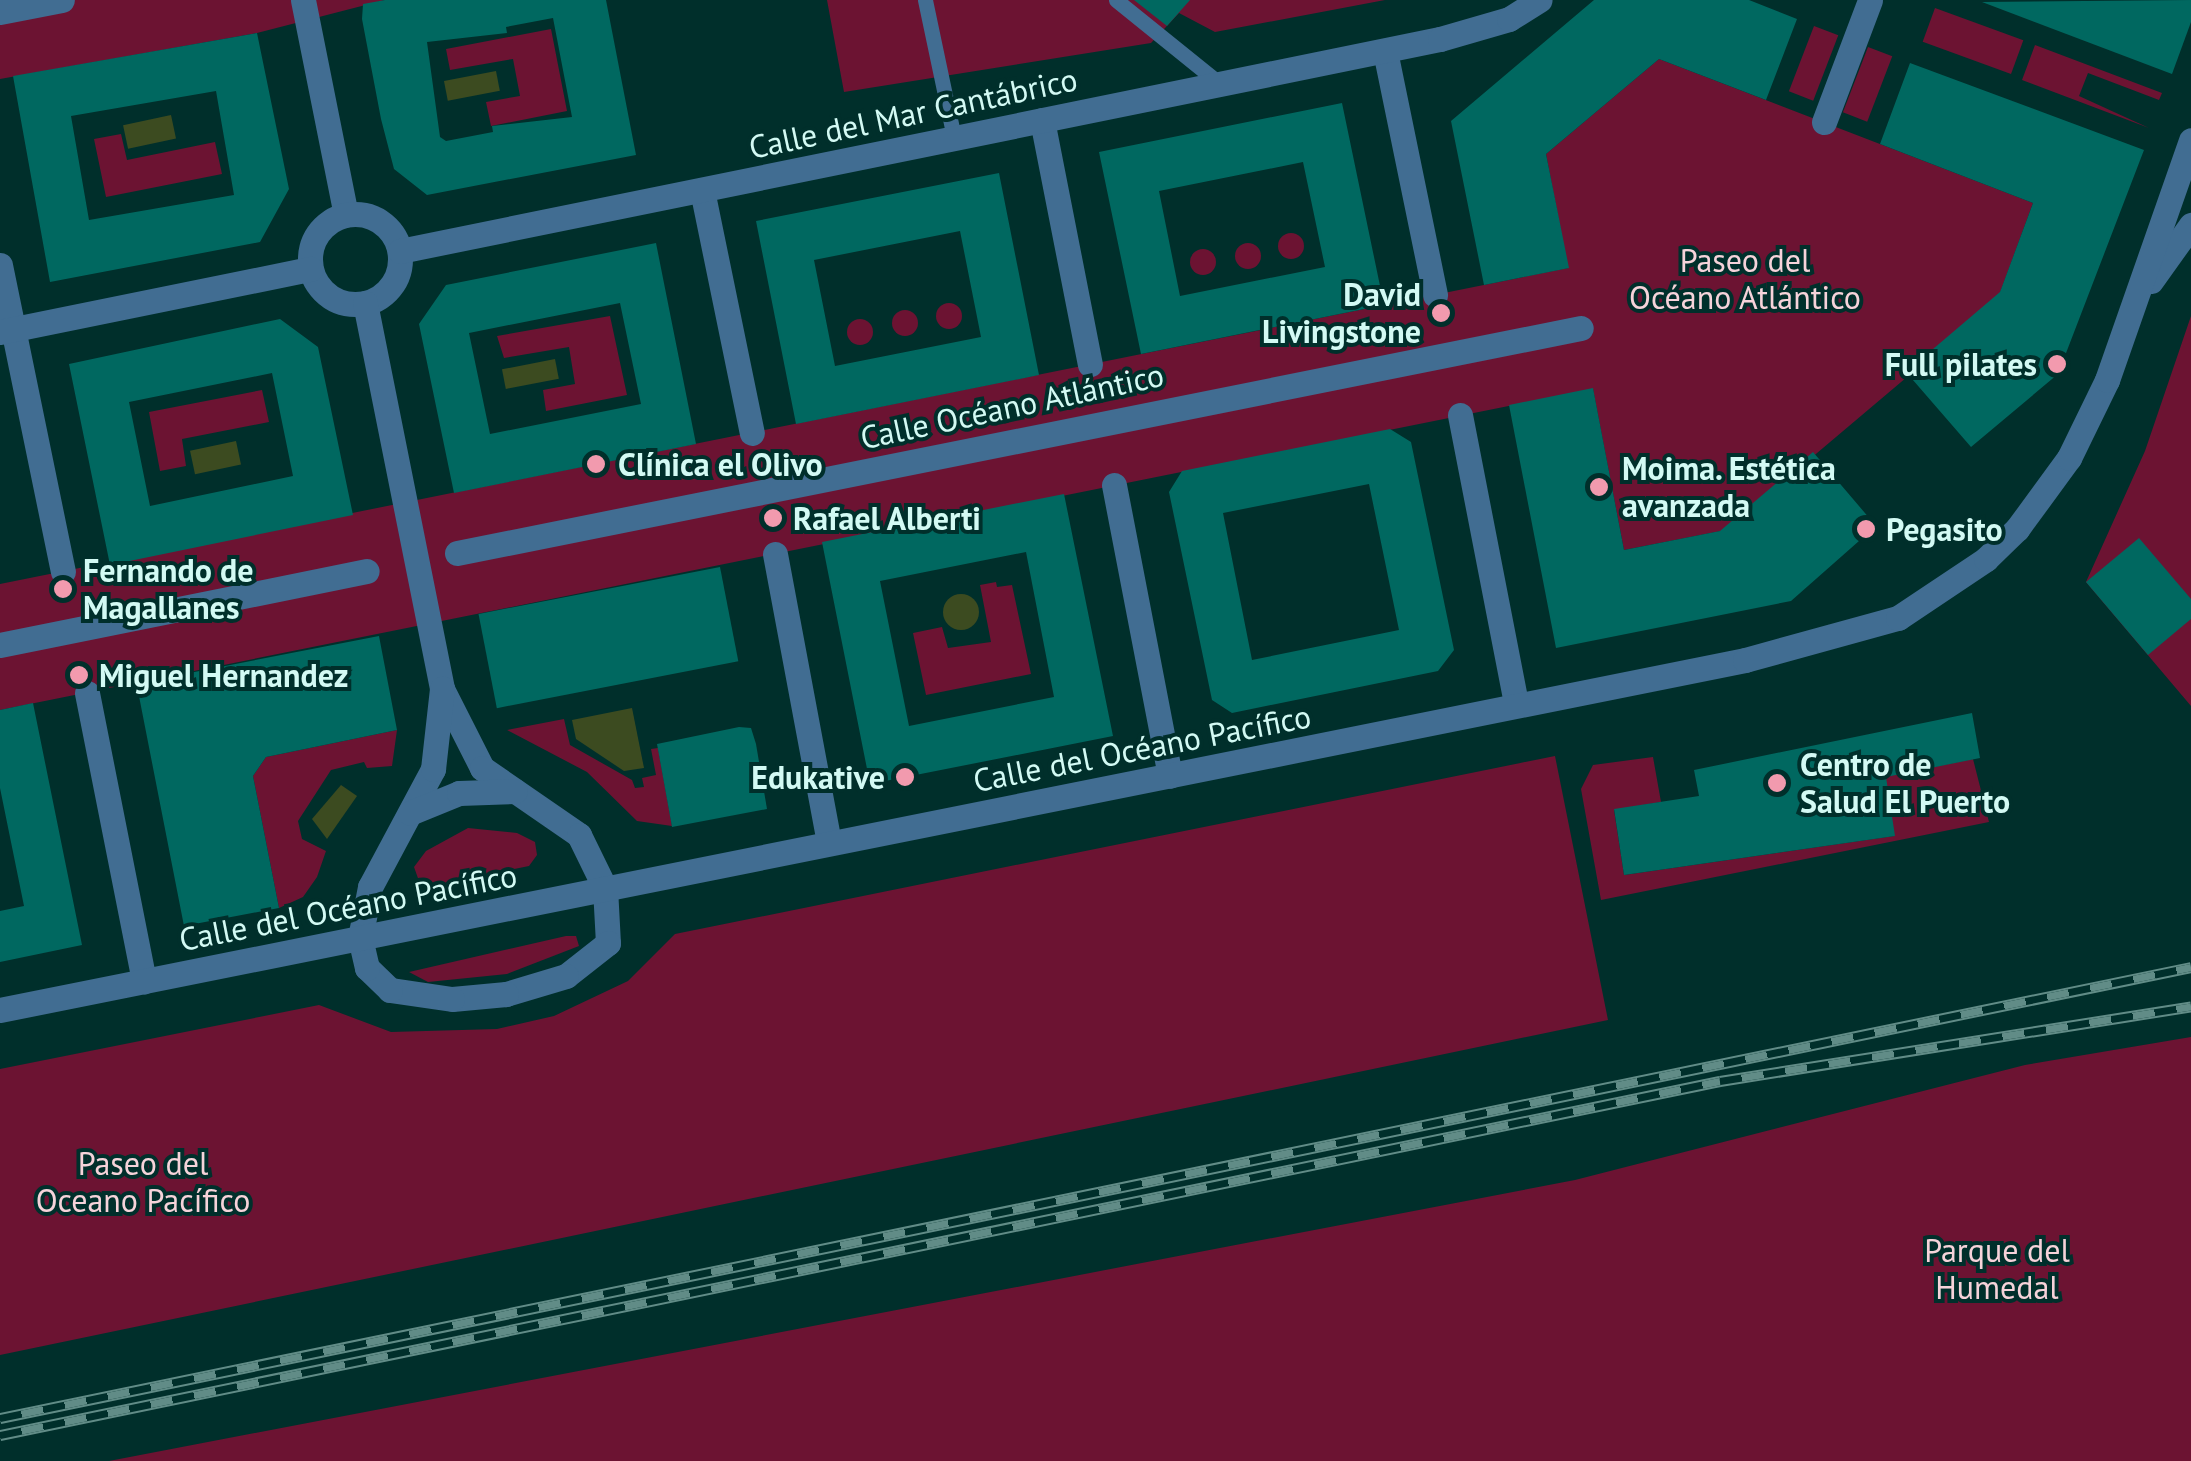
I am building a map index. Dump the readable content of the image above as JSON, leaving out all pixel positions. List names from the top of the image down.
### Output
{
  "streets": {
    "street": ["Calle del Mar Cantábrico", "Calle Océano Atlántico", "Calle del Océano Pacífico"]
  },
  "parks": ["Paseo del Océano Atlántico", "Paseo del Oceano Pacífico", "Parque del Humedal"],
  "places": [
    "David Livingstone",
    "Full pilates",
    "Clínica el Olivo",
    "Moima. Estética avanzada",
    "Rafael Alberti",
    "Pegasito",
    "Fernando de Magallanes",
    "Miguel Hernandez",
    "Edukative",
    "Centro de Salud El Puerto"
  ]
}
